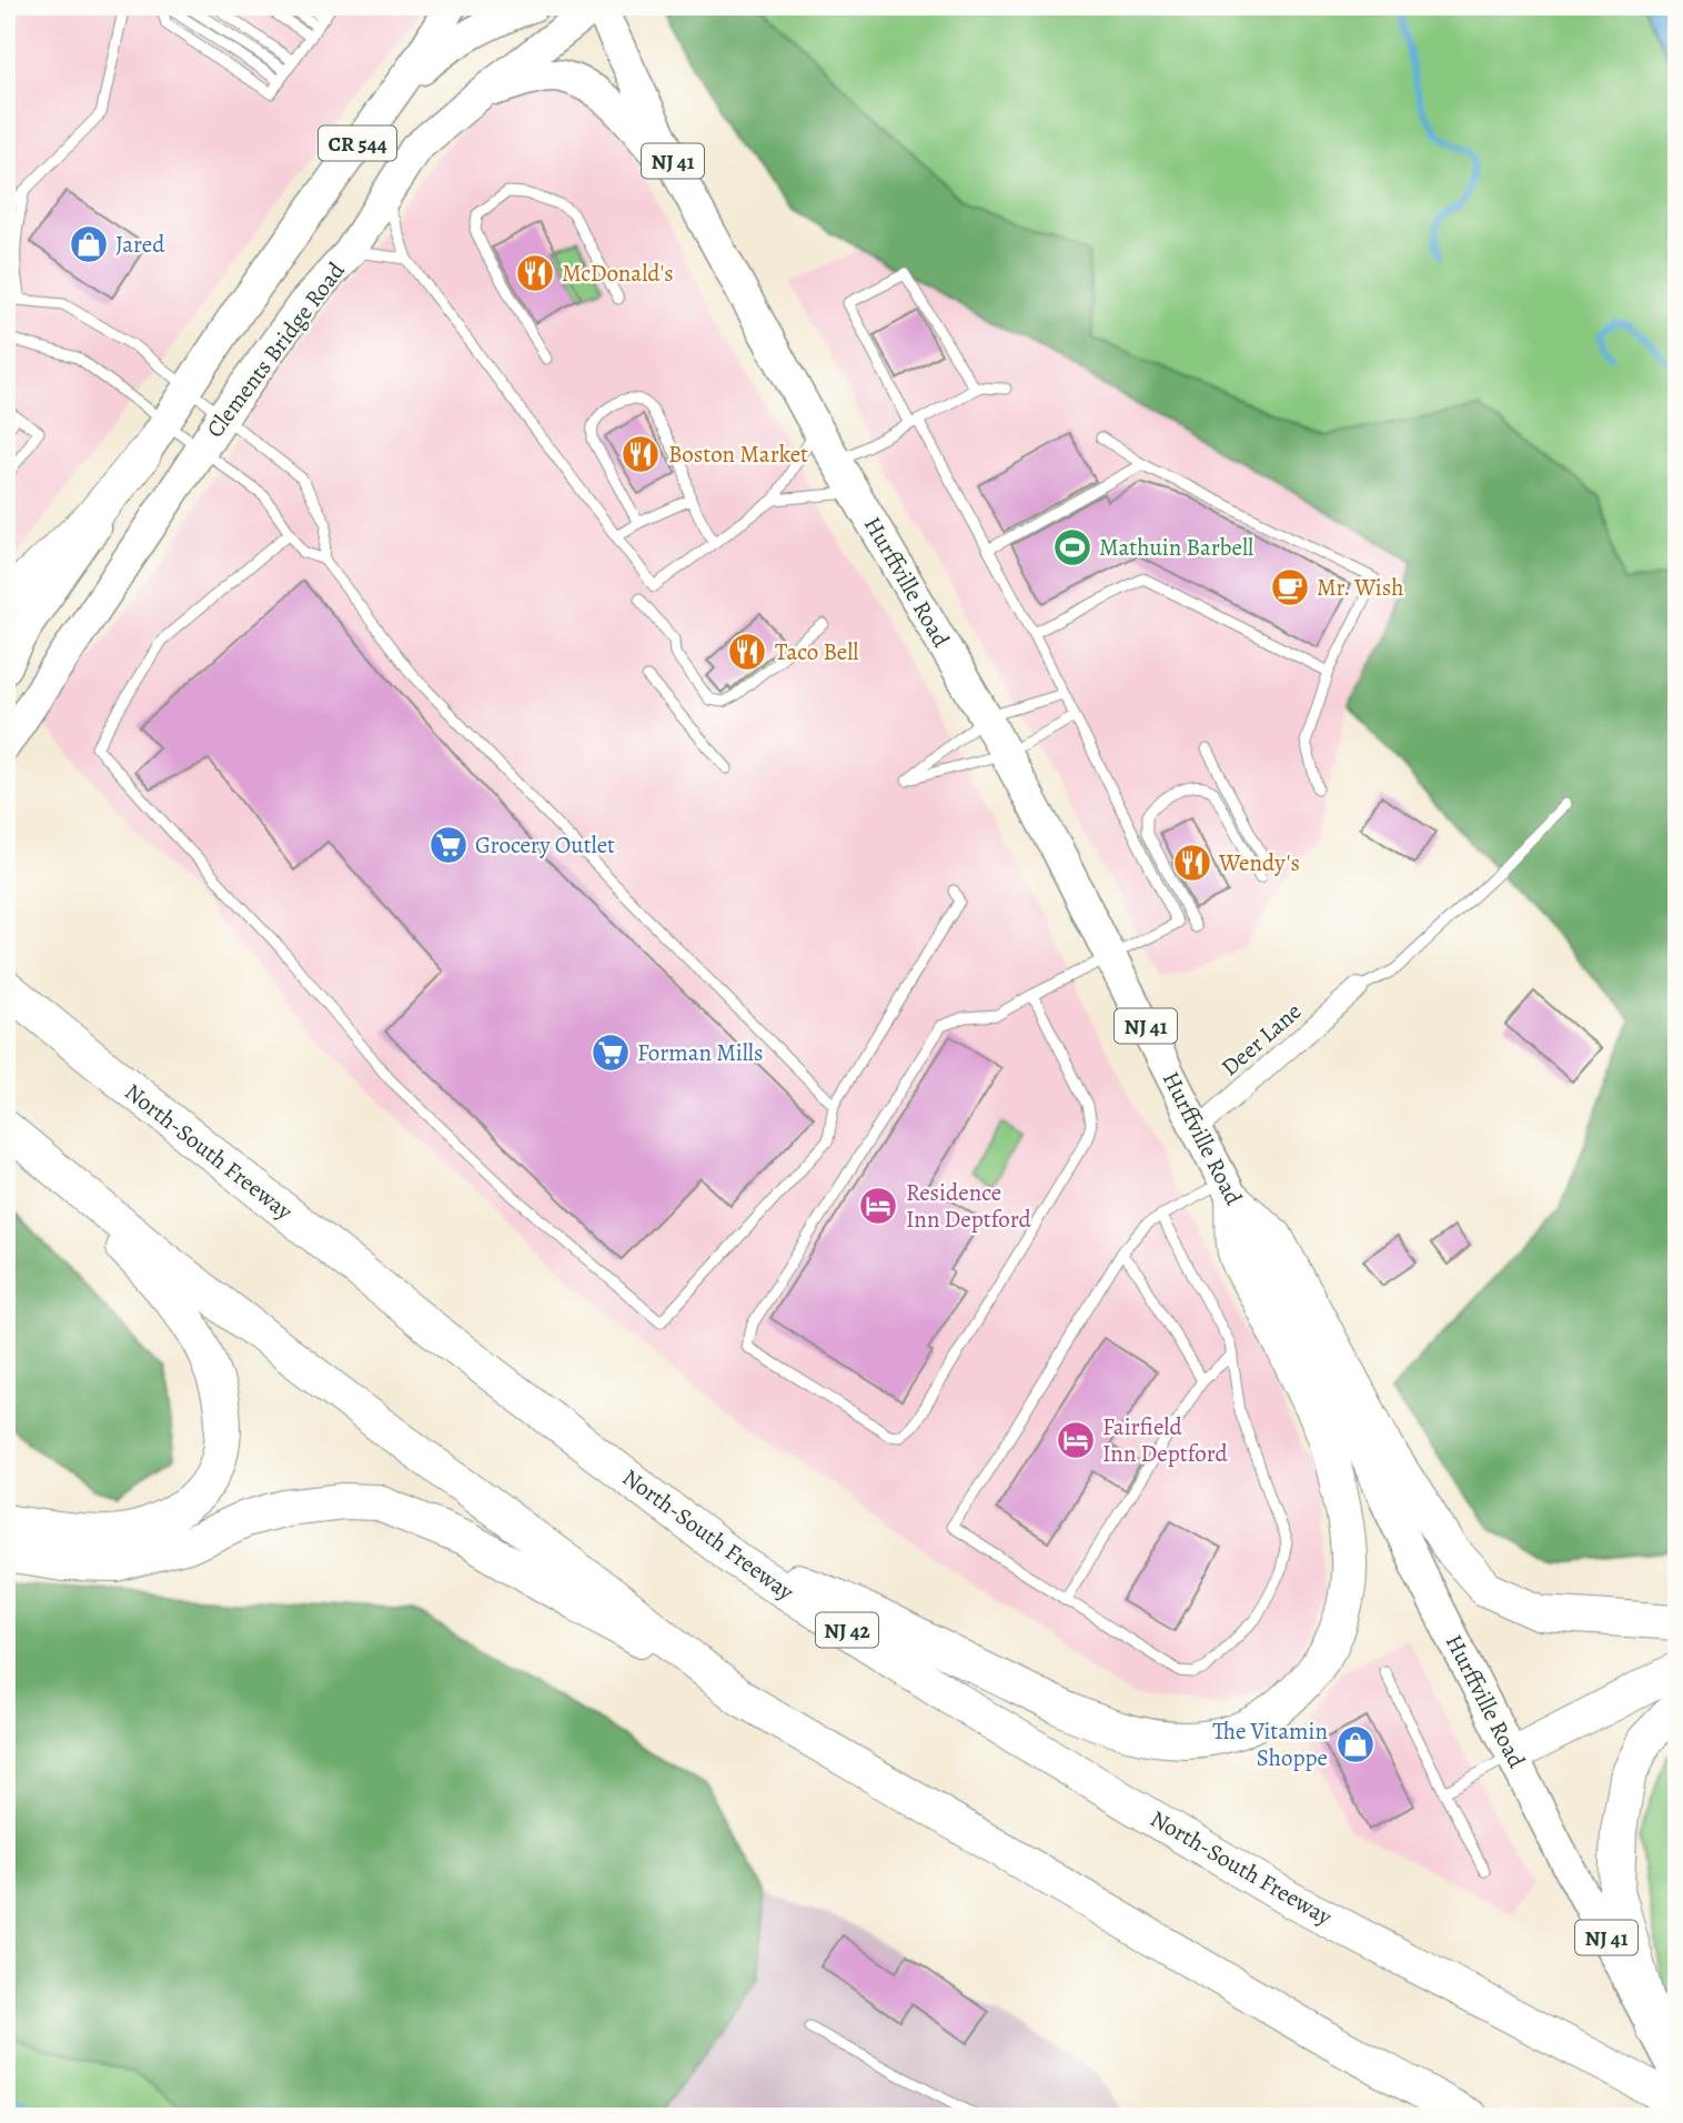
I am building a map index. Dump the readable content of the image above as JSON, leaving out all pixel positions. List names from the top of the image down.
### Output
{
  "streets": {
    "highway": ["North-South Freeway", "NJ 42"],
    "main road": [
      "CR 544",
      "NJ 41",
      "Clements Bridge Road",
      "Hurffville Road"
    ],
    "street": ["Deer Lane"]
  },
  "crossings": [
    ["Clements Bridge Road", "Hurffville Road"],
    ["Hurffville Road", "Deer Lane"]
  ],
  "places": {
    "shop": ["Jared", "The Vitamin Shoppe"],
    "restaurant": [
      "McDonald's",
      "Boston Market",
      "Taco Bell",
      "Wendy's"
    ],
    "sports": ["Mathuin Barbell"],
    "cafe": ["Mr. Wish"],
    "supermarket": ["Grocery Outlet", "Forman Mills"],
    "hotel": ["Residence Inn Deptford", "Fairfield Inn Deptford"]
  }
}
